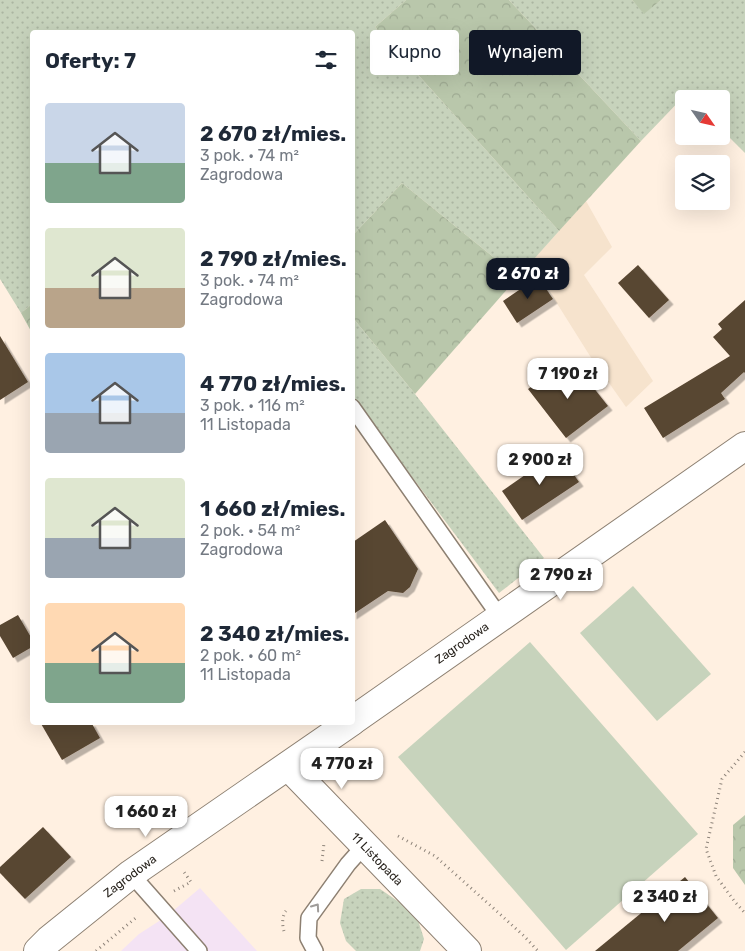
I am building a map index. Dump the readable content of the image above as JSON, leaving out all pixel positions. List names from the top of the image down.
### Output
{
  "streets": {
    "street": ["Zagrodowa", "11 Listopada"]
  },
  "crossings": [
    ["Zagrodowa", "11 Listopada"]
  ],
  "north": "bottom right",
  "page": {
    "chip": ["Kupno", "Wynajem"],
    "heading": "Oferty: 7",
    "list": [
      {
        "name": "2 670 zł/mies.",
        "note": "3 pok. · 74 m² · Zagrodowa"
      },
      {
        "name": "2 790 zł/mies.",
        "note": "3 pok. · 74 m² · Zagrodowa"
      },
      {
        "name": "4 770 zł/mies.",
        "note": "3 pok. · 116 m² · 11 Listopada"
      },
      {
        "name": "1 660 zł/mies.",
        "note": "2 pok. · 54 m² · Zagrodowa"
      },
      {
        "name": "2 340 zł/mies.",
        "note": "2 pok. · 60 m² · 11 Listopada"
      }
    ],
    "price": [
      "2 670 zł",
      "7 190 zł",
      "2 900 zł",
      "2 790 zł",
      "4 770 zł",
      "1 660 zł",
      "2 340 zł"
    ]
  }
}
